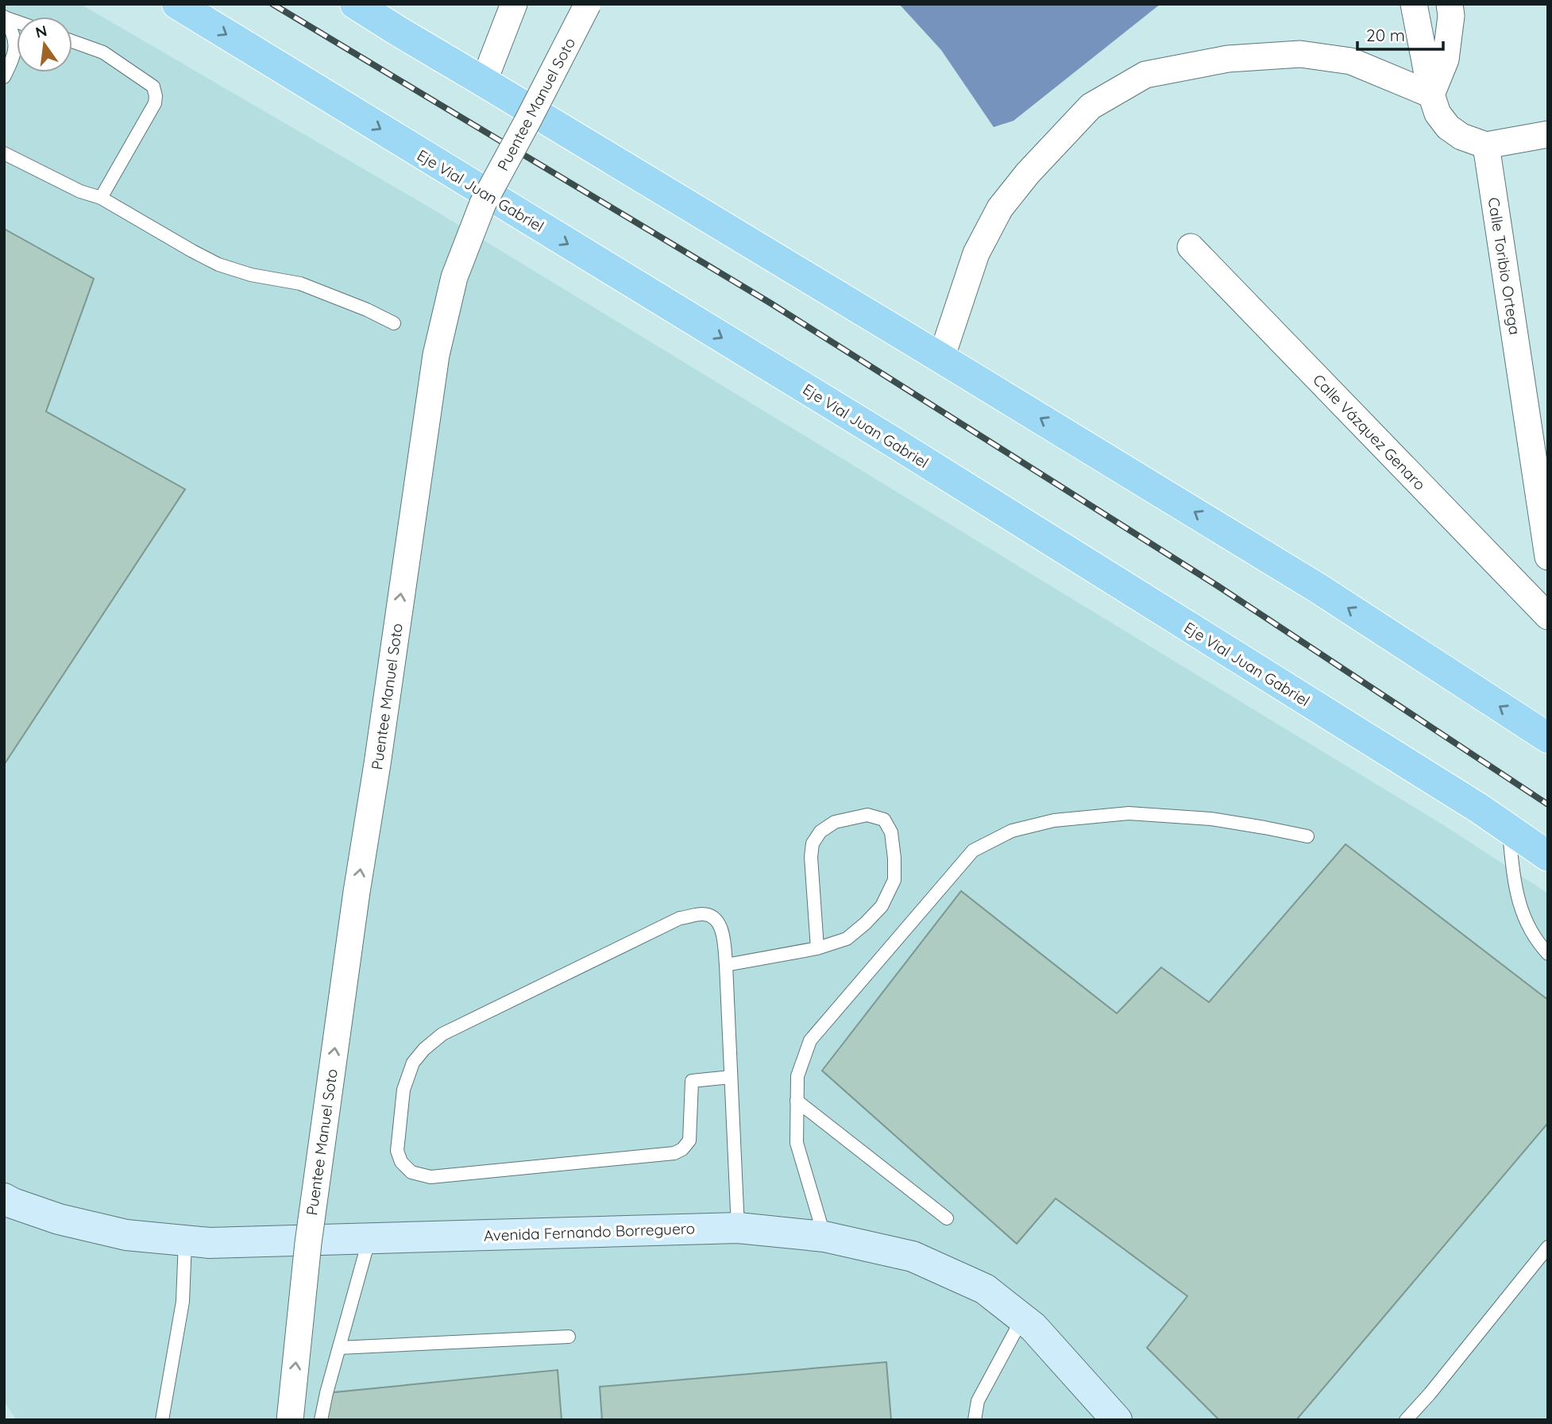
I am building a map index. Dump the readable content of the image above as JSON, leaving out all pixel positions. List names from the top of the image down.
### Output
{
  "streets": {
    "main road": ["Eje Vial Juan Gabriel", "Avenida Fernando Borreguero"],
    "street": ["Puentee Manuel Soto", "Calle Toribio Ortega", "Calle Vázquez Genaro"]
  },
  "one_way": ["Puentee Manuel Soto"],
  "scale_bar": "20 m",
  "north": "top"
}
